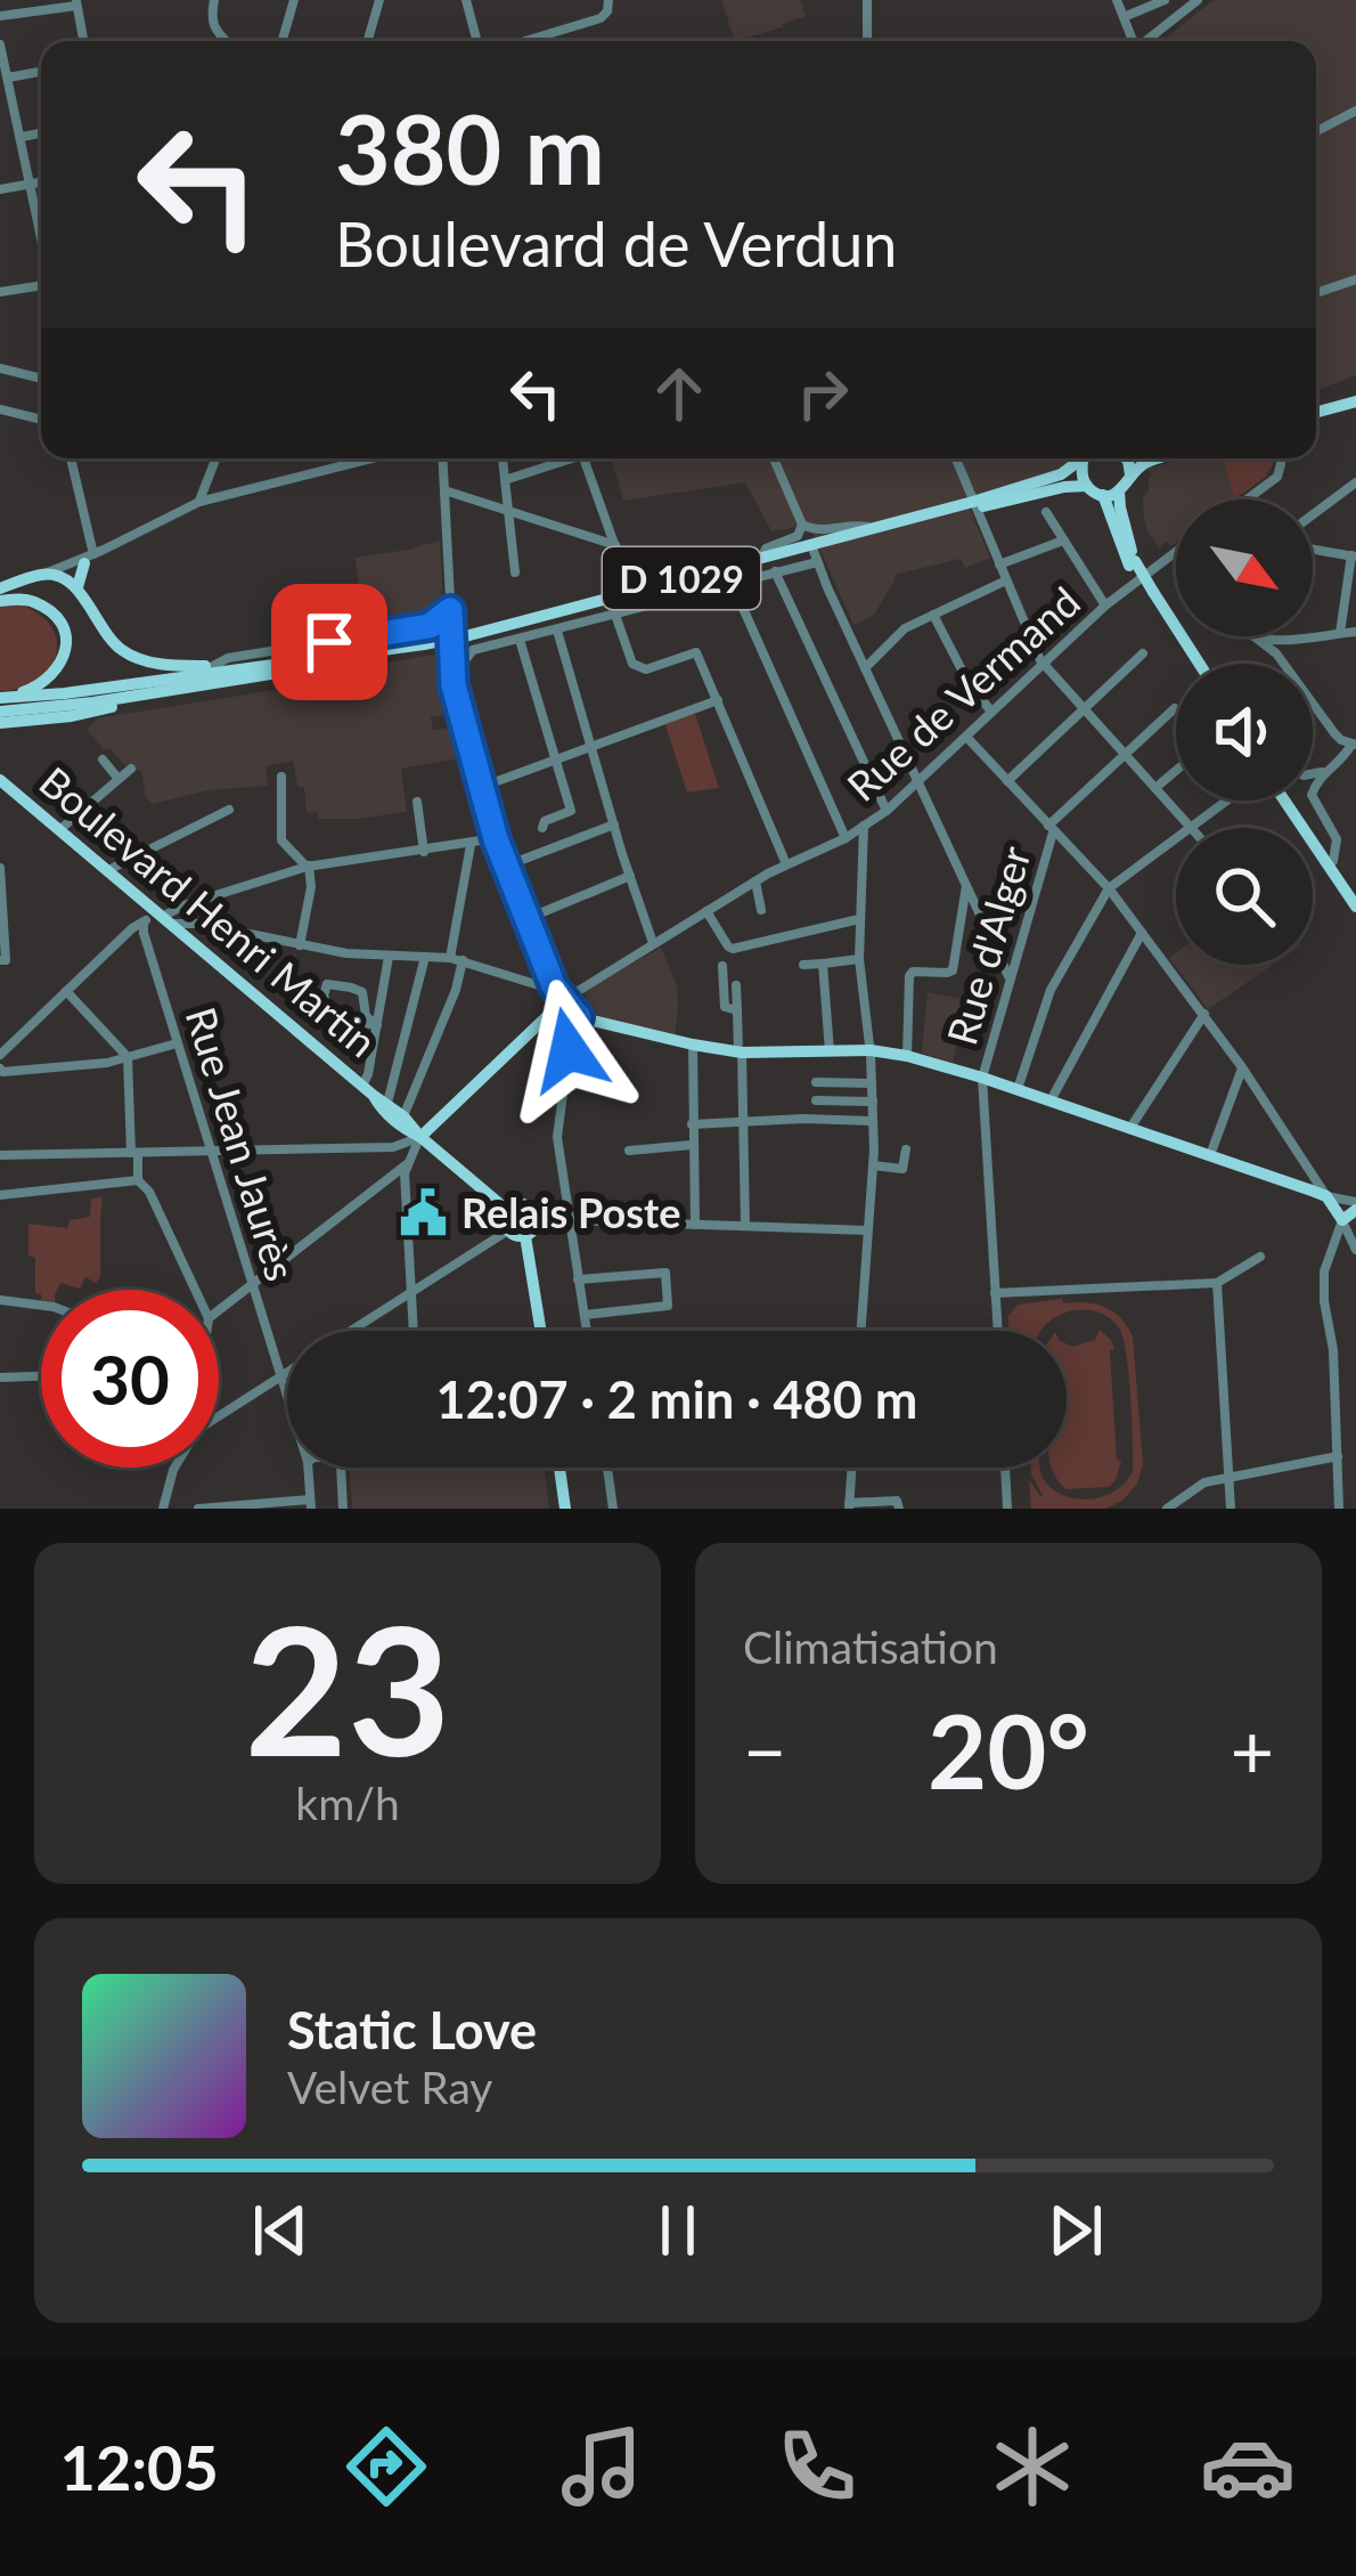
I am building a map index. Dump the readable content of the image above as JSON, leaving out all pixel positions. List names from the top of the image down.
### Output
{
  "streets": {
    "main road": ["D 1029", "Boulevard Henri Martin"],
    "street": ["Rue de Vermand", "Rue d'Alger", "Rue Jean Jaurès"]
  },
  "places": {
    "public building": ["Relais Poste"]
  },
  "north": "bottom right",
  "page": {
    "turn": ["380 m", "Boulevard de Verdun"],
    "limit": "30",
    "trip": "12:07 · 2 min · 480 m",
    "tile": [
      ["23", "km/h"],
      "Climatisation"
    ],
    "heat": ["−", "20°", "+"],
    "song": ["Static Love", "Velvet Ray"],
    "tabs": "12:05"
  }
}
